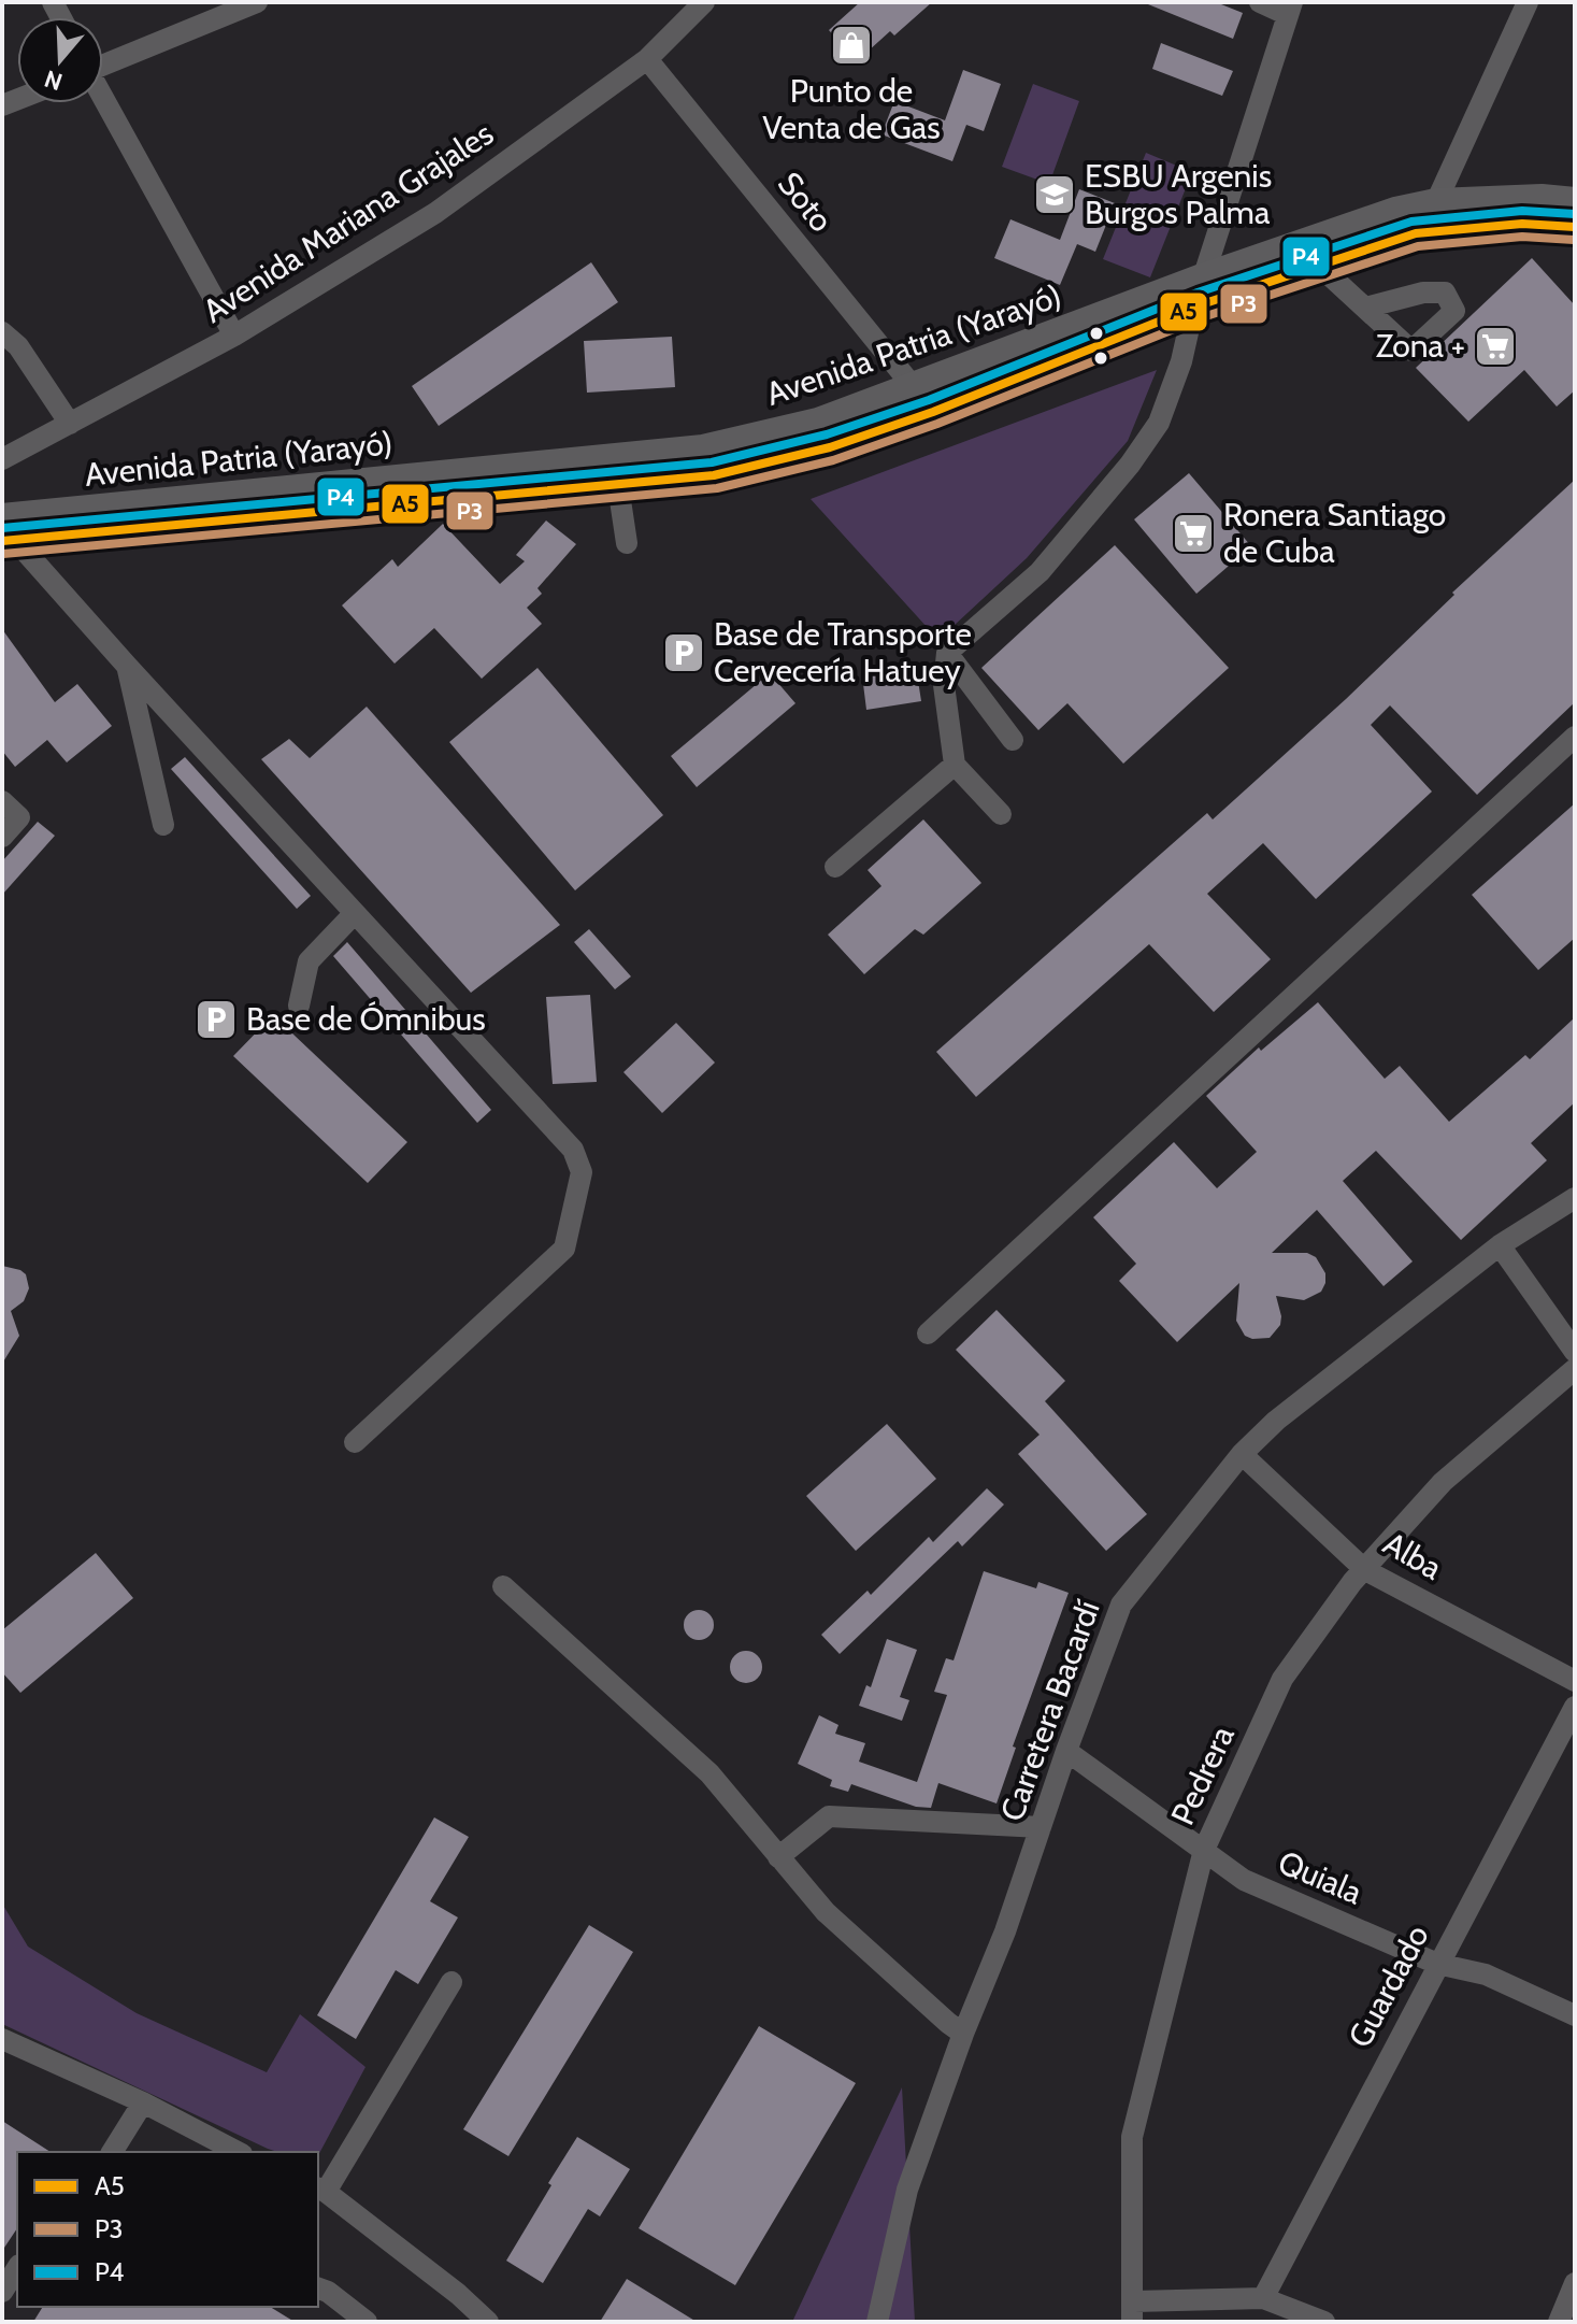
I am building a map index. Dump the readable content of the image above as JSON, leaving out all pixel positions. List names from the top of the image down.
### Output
{
  "streets": {
    "main road": ["Avenida Patria (Yarayó)"],
    "street": [
      "Soto",
      "Avenida Mariana Grajales",
      "Alba",
      "Carretera Bacardí",
      "Pedrera",
      "Quiala",
      "Guardado"
    ]
  },
  "crossings": [
    ["Soto", "Avenida Mariana Grajales"],
    ["Soto", "Avenida Patria (Yarayó)"],
    ["Alba", "Carretera Bacardí"],
    ["Alba", "Pedrera"],
    ["Carretera Bacardí", "Quiala"],
    ["Pedrera", "Quiala"],
    ["Quiala", "Guardado"]
  ],
  "places": {
    "shop": ["Punto de Venta de Gas"],
    "school or university": ["ESBU Argenis Burgos Palma"],
    "supermarket": ["Zona +", "Ronera Santiago de Cuba"],
    "parking": ["Base de Transporte Cervecería Hatuey", "Base de Ómnibus"]
  },
  "lines": ["transit line P4", "transit line A5", "transit line P3"],
  "legend": ["A5", "P3", "P4"],
  "north": "bottom"
}
